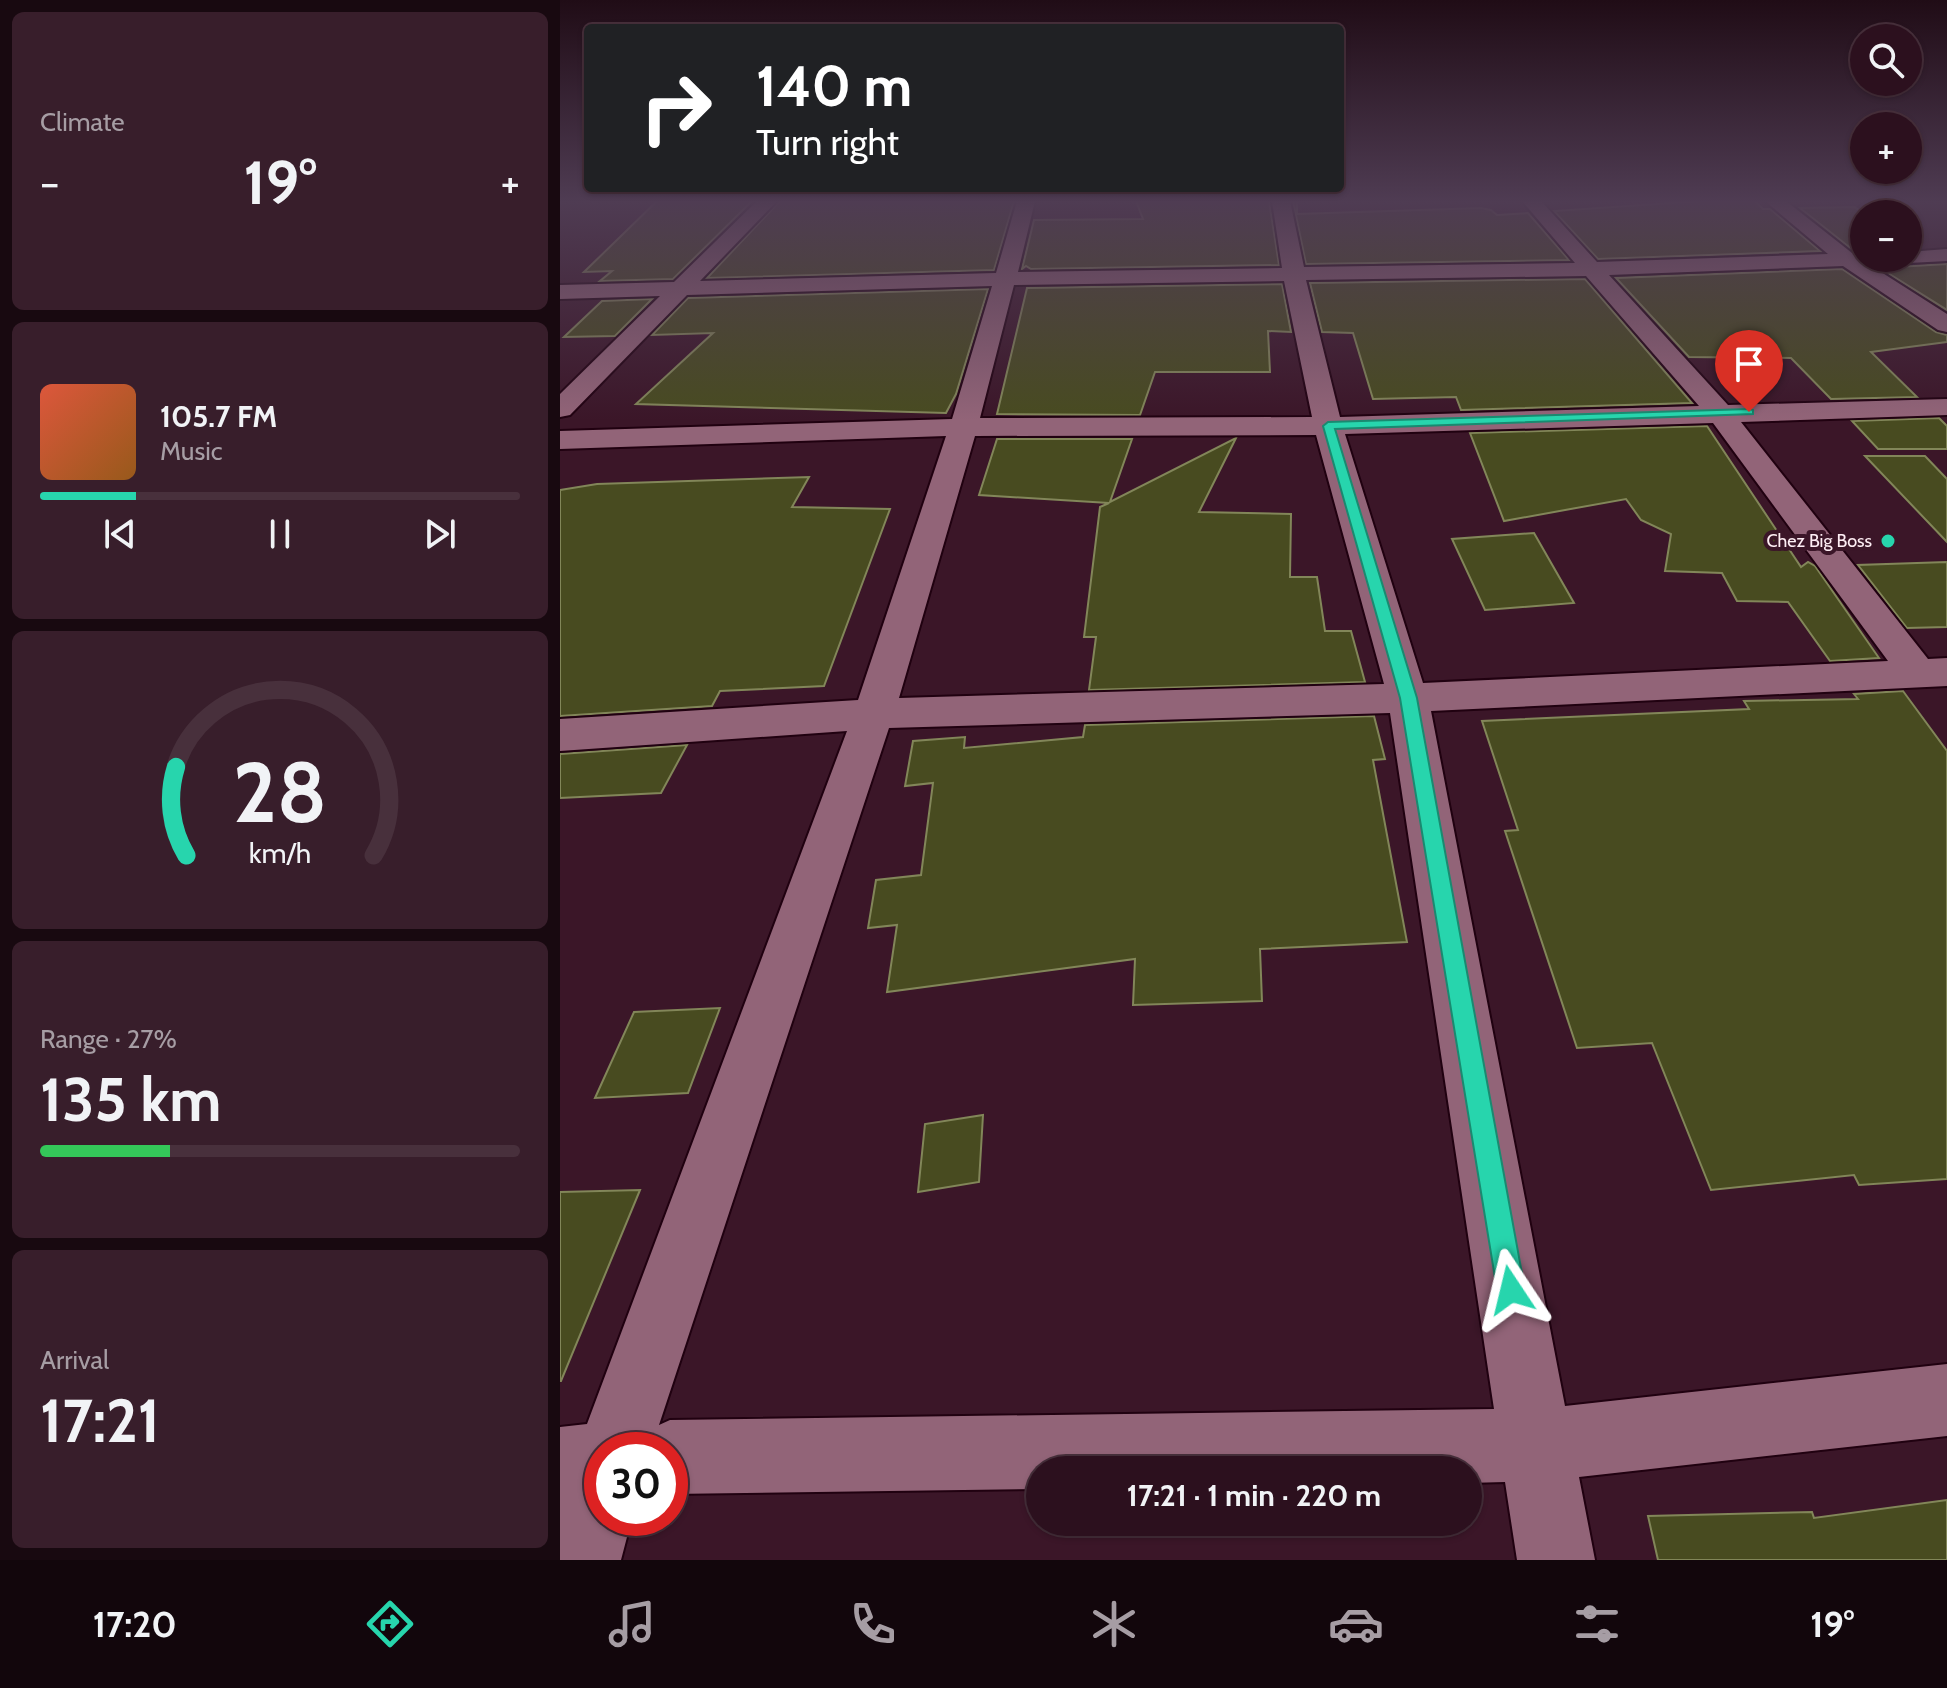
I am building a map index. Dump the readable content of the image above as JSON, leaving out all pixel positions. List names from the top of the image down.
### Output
{
  "places": ["Chez Big Boss"],
  "page": {
    "tile": [
      "Climate",
      ["Range · 27%", "135 km"],
      ["Arrival", "17:21"]
    ],
    "map_buttons": ["+", "−"],
    "turn": ["140 m", "Turn right"],
    "heat": ["−", "19°", "+"],
    "song": ["105.7 FM", "Music"],
    "limit": "30",
    "trip": "17:21 · 1 min · 220 m",
    "tabs": ["17:20", "19°"],
    "gauge": ["28", "km/h"]
  }
}
